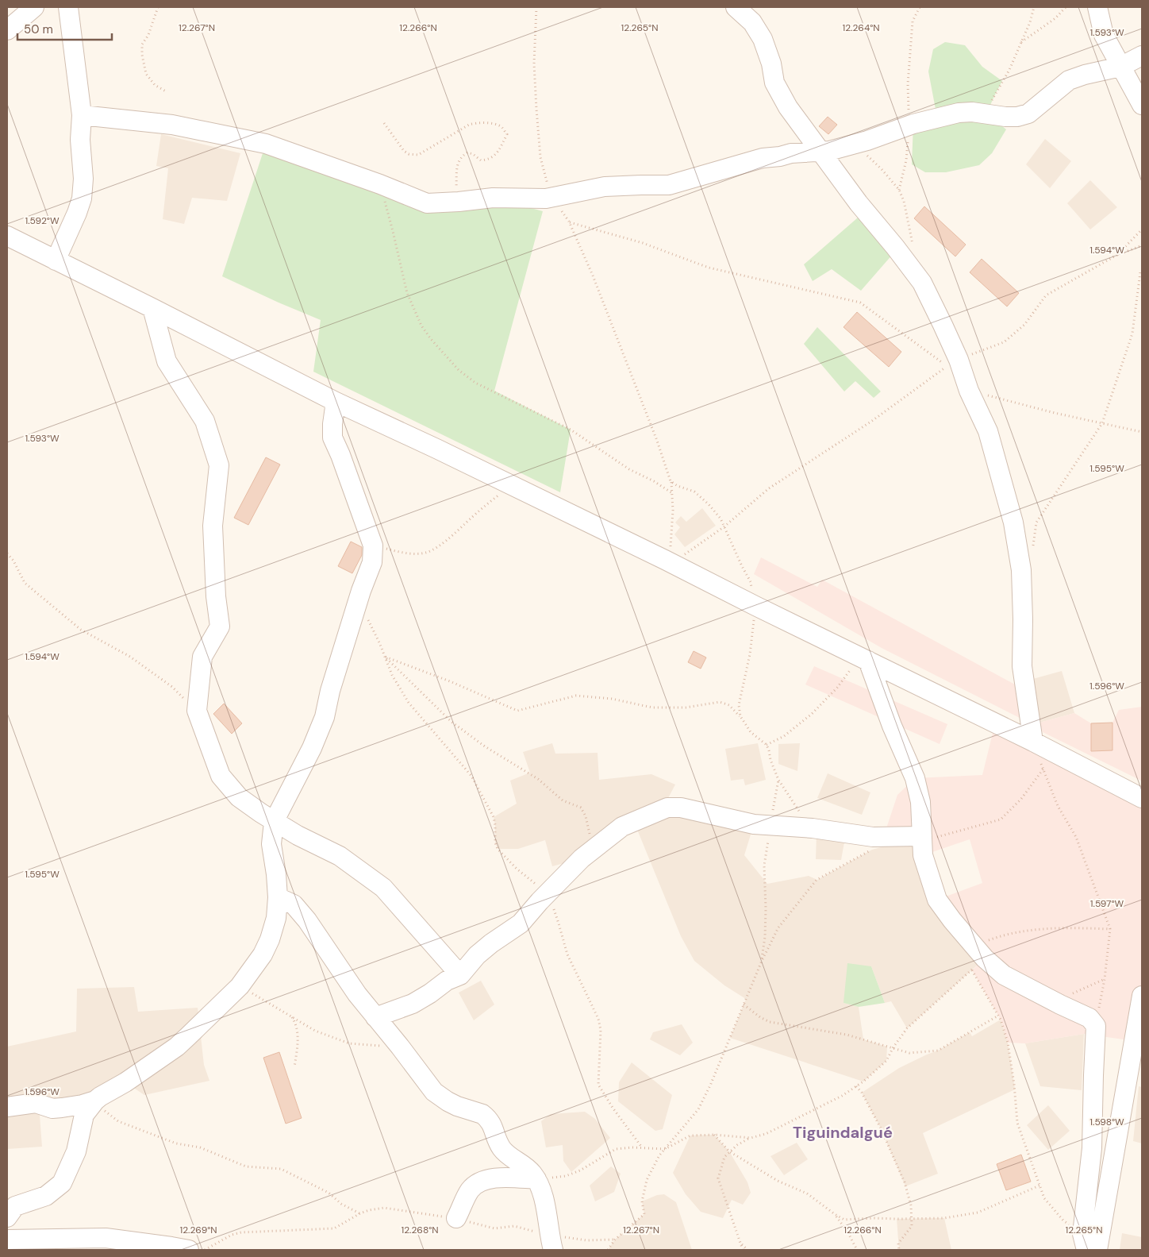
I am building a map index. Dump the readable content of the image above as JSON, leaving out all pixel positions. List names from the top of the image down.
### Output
{
  "districts": ["Tiguindalgué"],
  "scale_bar": "50 m",
  "coordinates": [
    "12.267°N",
    "12.266°N",
    "12.265°N",
    "12.264°N",
    "1.593°W",
    "1.592°W",
    "1.594°W",
    "1.595°W",
    "1.596°W",
    "1.597°W",
    "1.598°W",
    "12.269°N",
    "12.268°N"
  ]
}
